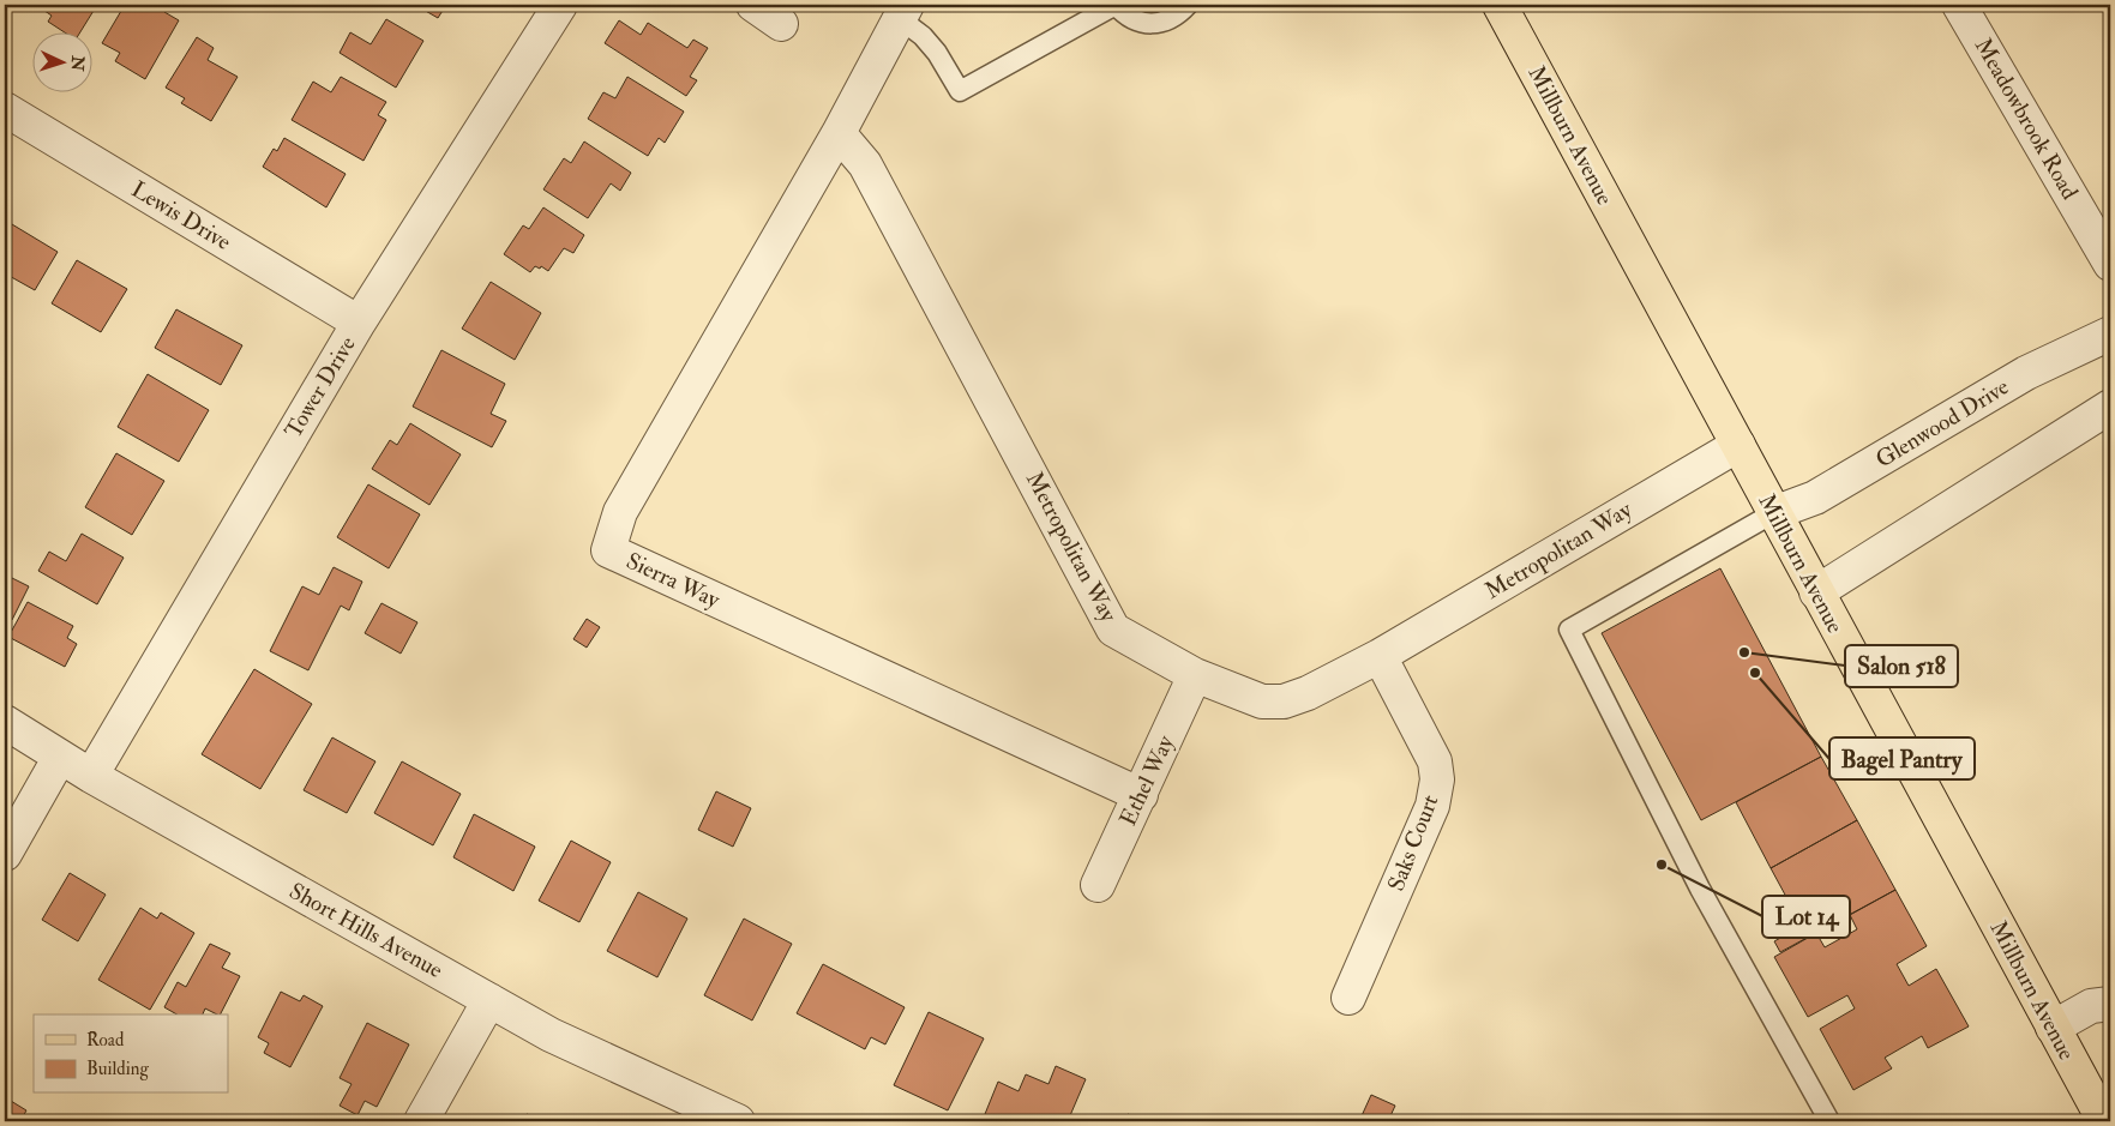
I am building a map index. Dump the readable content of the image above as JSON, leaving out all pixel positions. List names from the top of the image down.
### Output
{
  "streets": {
    "main road": ["Millburn Avenue"],
    "street": [
      "Meadowbrook Road",
      "Lewis Drive",
      "Tower Drive",
      "Glenwood Drive",
      "Metropolitan Way",
      "Sierra Way",
      "Ethel Way",
      "Saks Court",
      "Short Hills Avenue"
    ]
  },
  "crossings": [
    ["Millburn Avenue", "Glenwood Drive"],
    ["Millburn Avenue", "Metropolitan Way"],
    ["Lewis Drive", "Tower Drive"],
    ["Tower Drive", "Short Hills Avenue"],
    ["Metropolitan Way", "Sierra Way"],
    ["Metropolitan Way", "Ethel Way"],
    ["Metropolitan Way", "Saks Court"],
    ["Sierra Way", "Ethel Way"]
  ],
  "places": ["Salon 518", "Bagel Pantry", "Lot 14"],
  "legend": ["Road", "Building"],
  "north": "right"
}
